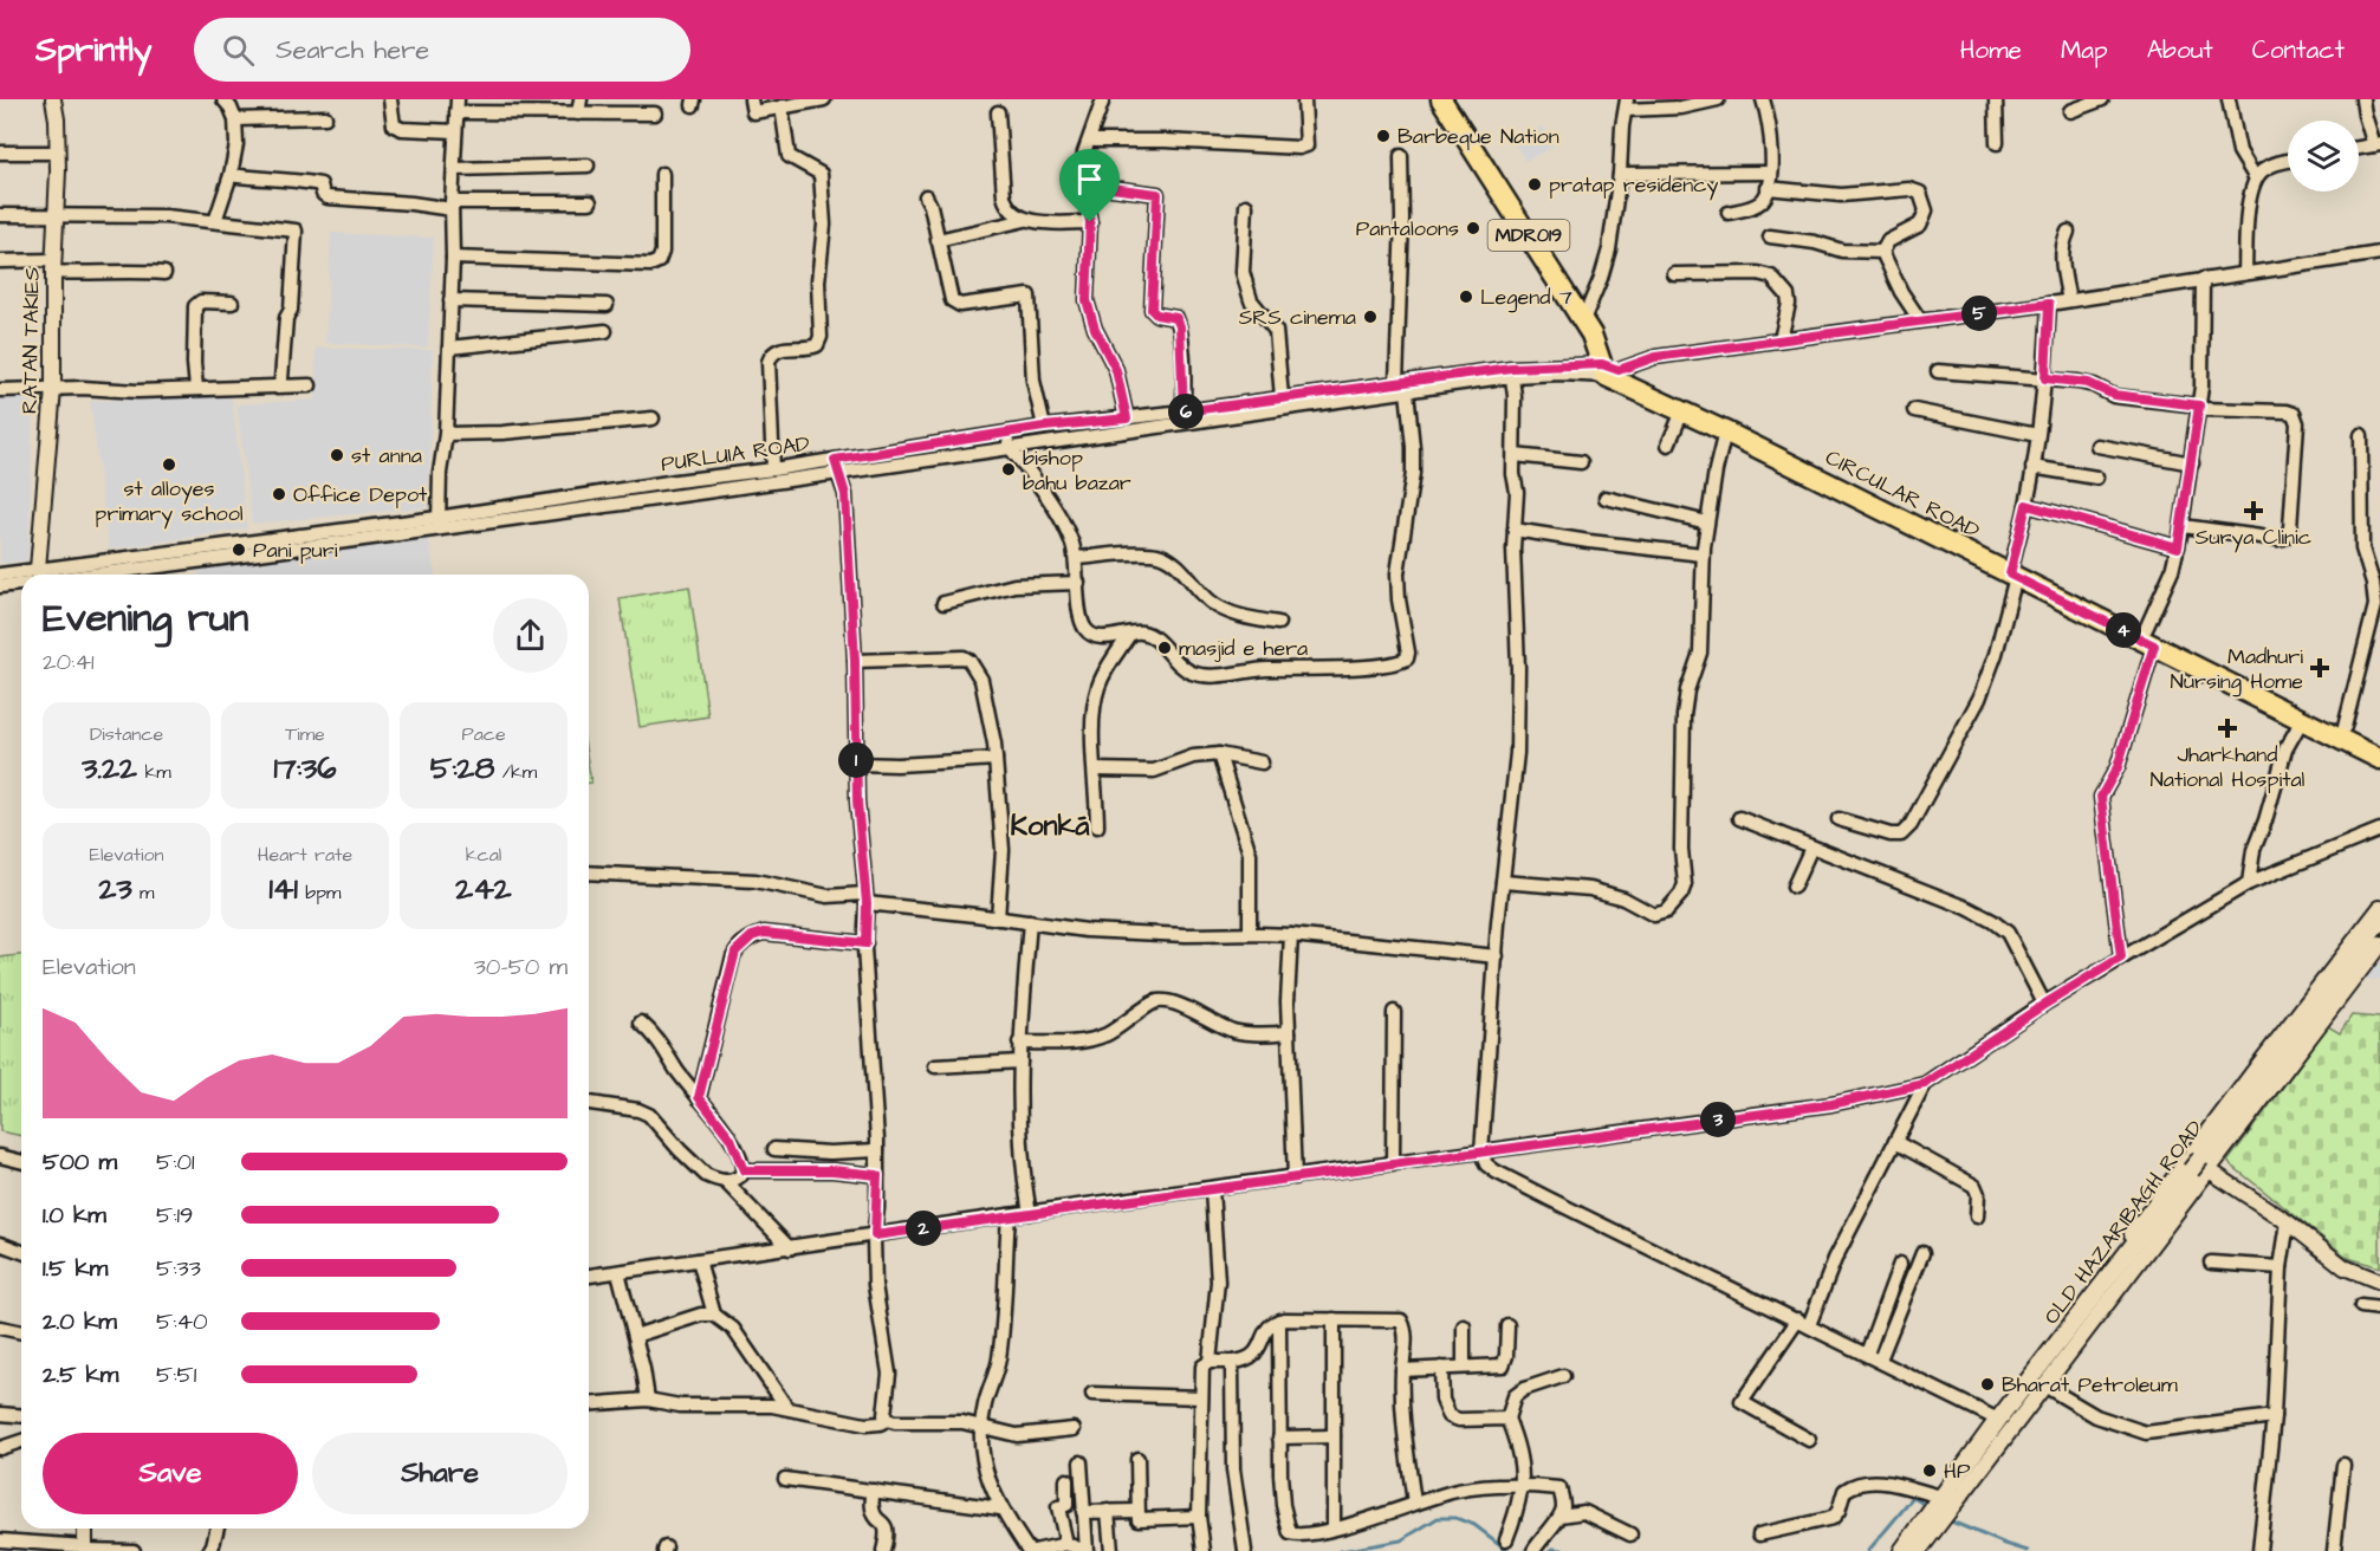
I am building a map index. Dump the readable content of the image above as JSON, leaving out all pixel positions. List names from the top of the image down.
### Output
{
  "streets": {
    "main road": ["MDR019", "CIRCULAR ROAD", "OLD HAZARIBAGH ROAD"],
    "street": ["RATAN TAKIES", "PURLUIA ROAD"]
  },
  "crossings": [
    ["MDR019", "PURLUIA ROAD"],
    ["MDR019", "CIRCULAR ROAD"],
    ["PURLUIA ROAD", "CIRCULAR ROAD"]
  ],
  "districts": ["Konkā"],
  "places": {
    "other": [
      "Barbeque Nation",
      "pratap residency",
      "Pantaloons",
      "Legend 7",
      "SRS cinema",
      "st anna",
      "st alloyes primary school",
      "bishop bahu bazar",
      "Office Depot",
      "Pani puri",
      "masjid e hera",
      "Bharat Petroleum",
      "HP"
    ],
    "health": ["Surya Clinic", "Madhuri Nursing Home", "Jharkhand National Hospital"]
  },
  "page": {
    "header": "Sprintly",
    "search": "Search here",
    "nav": [
      "Home",
      "Map",
      "About",
      "Contact"
    ],
    "pins": [
      "5",
      "6",
      "4",
      "1",
      "3",
      "2"
    ],
    "heading": ["Evening run", "20:41"],
    "stats": [
      ["Distance", "3.22 km"],
      ["Time", "17:36"],
      ["Pace", "5:28 /km"],
      ["Elevation", "23 m"],
      ["Heart rate", "141 bpm"],
      ["kcal", "242"]
    ],
    "chart": ["Elevation", "30–50 m"],
    "list": [
      {
        "name": "500 m",
        "note": "5:01"
      },
      {
        "name": "1.0 km",
        "note": "5:19"
      },
      {
        "name": "1.5 km",
        "note": "5:33"
      },
      {
        "name": "2.0 km",
        "note": "5:40"
      },
      {
        "name": "2.5 km",
        "note": "5:51"
      }
    ],
    "buttons": ["Save", "Share"]
  }
}
